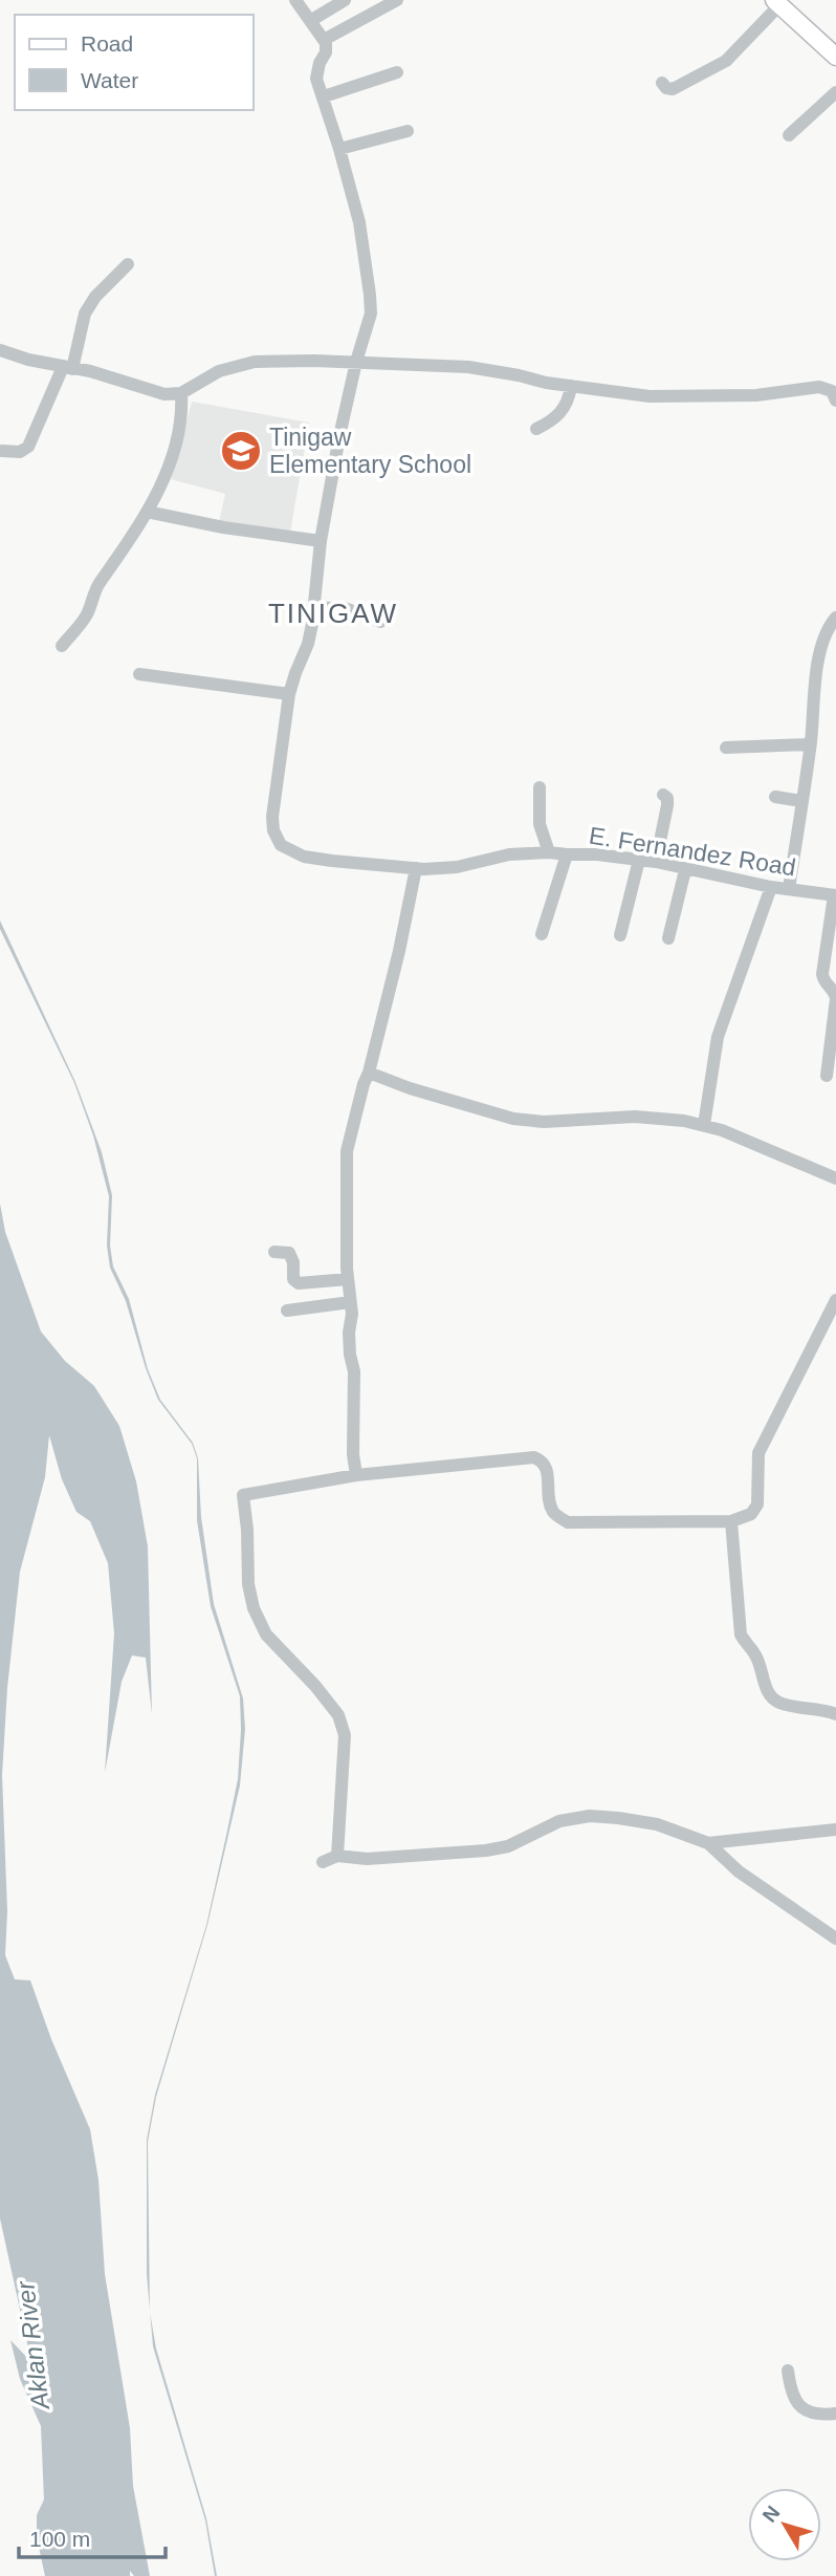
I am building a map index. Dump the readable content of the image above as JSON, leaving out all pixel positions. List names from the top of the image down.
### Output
{
  "streets": {
    "street": ["E. Fernandez Road"]
  },
  "districts": ["TINIGAW"],
  "water": ["Aklan River"],
  "places": {
    "school or university": ["Tinigaw Elementary School"]
  },
  "legend": ["Road", "Water"],
  "scale_bar": "100 m",
  "north": "top left"
}
